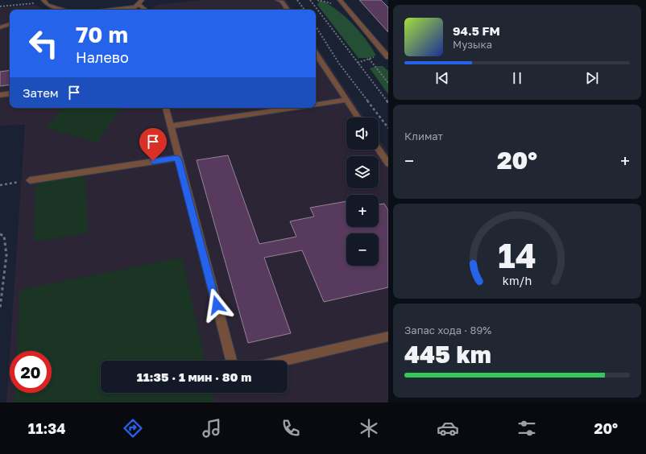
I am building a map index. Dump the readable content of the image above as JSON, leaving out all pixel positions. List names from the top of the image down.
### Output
{
  "page": {
    "turn": ["70 m", "Налево"],
    "song": ["94.5 FM", "Музыка"],
    "then": "Затем",
    "tile": [
      "Климат",
      ["Запас хода · 89%", "445 km"]
    ],
    "map_buttons": ["+", "−"],
    "heat": ["−", "20°", "+"],
    "limit": "20",
    "trip": "11:35 · 1 мин · 80 m",
    "tabs": ["11:34", "20°"],
    "gauge": ["14", "km/h"]
  }
}
